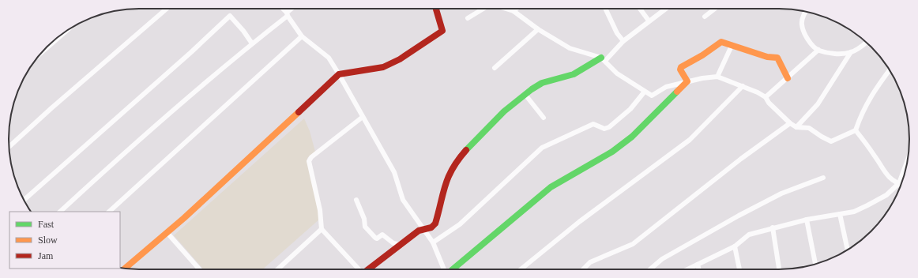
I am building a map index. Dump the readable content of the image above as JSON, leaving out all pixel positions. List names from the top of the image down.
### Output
{
  "legend": ["Fast", "Slow", "Jam"]
}
